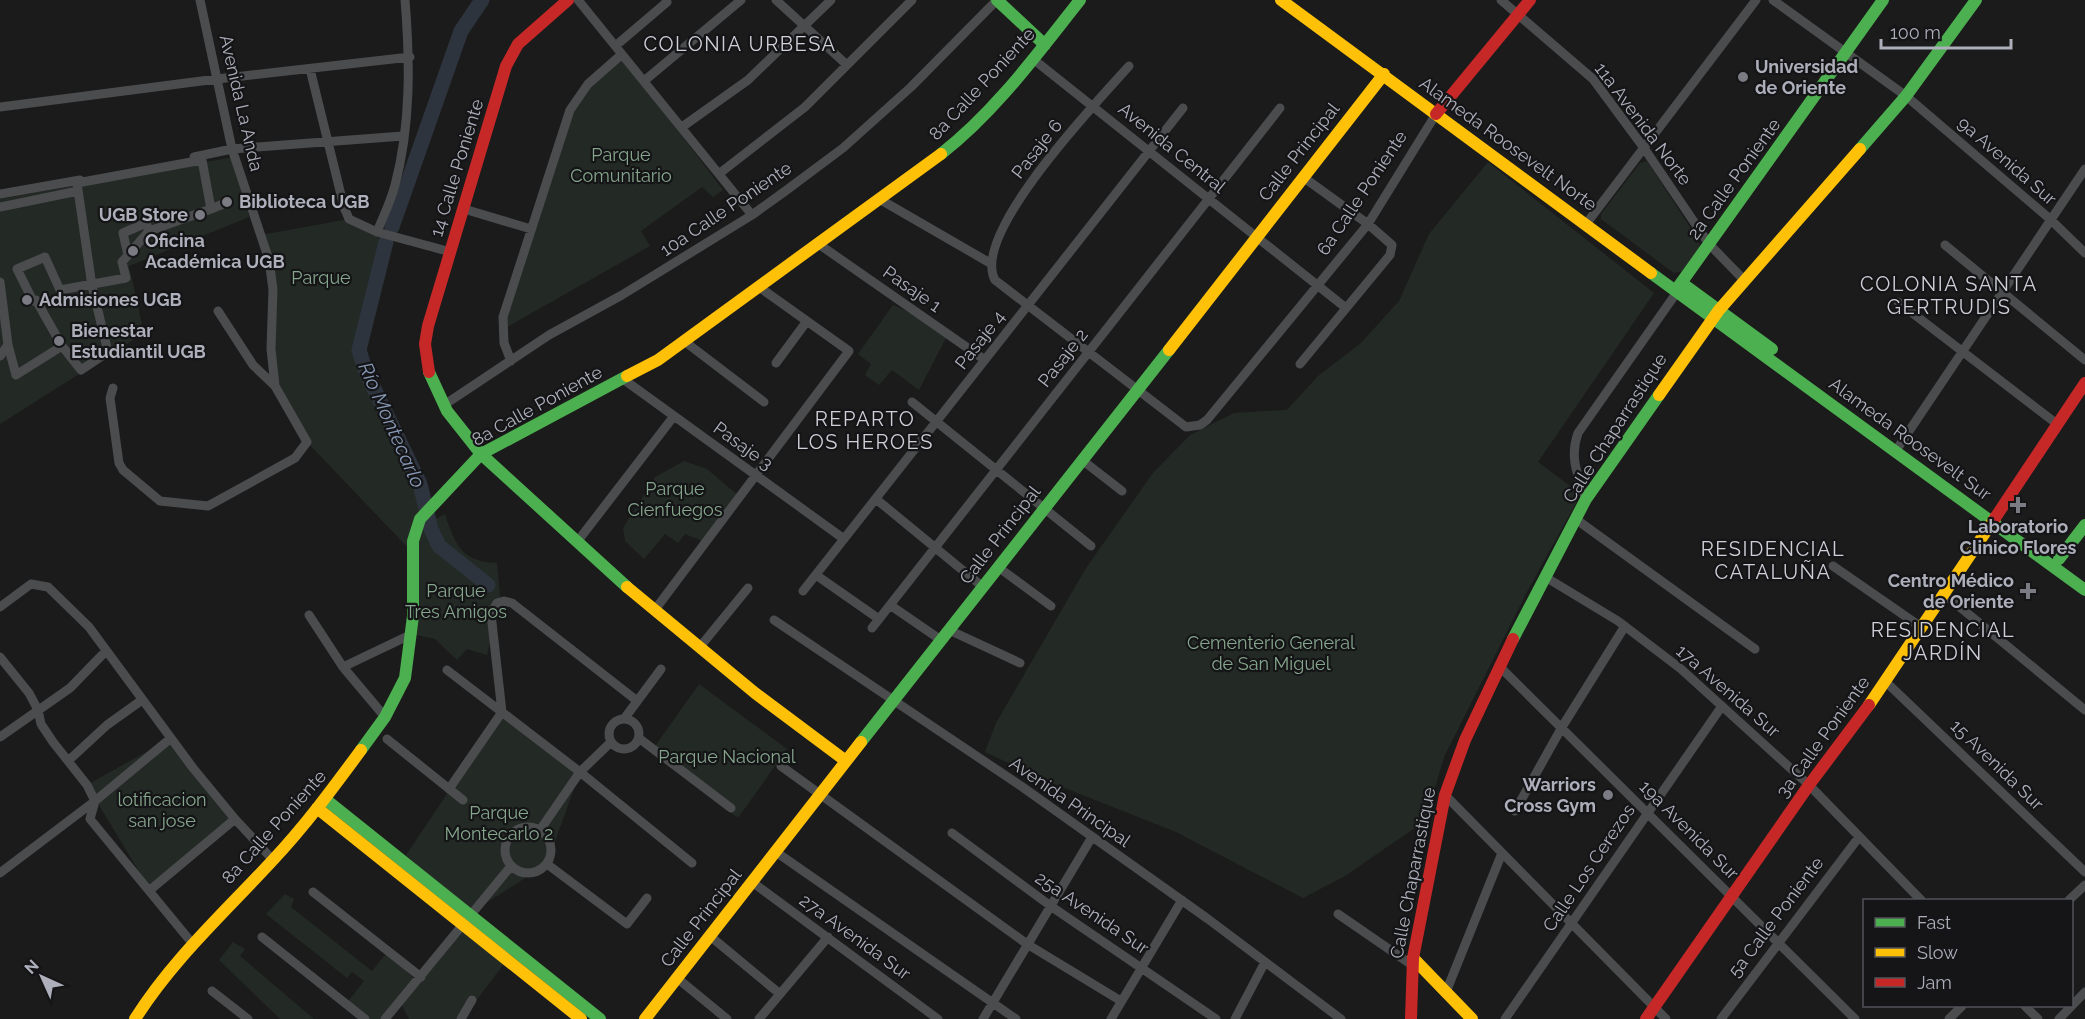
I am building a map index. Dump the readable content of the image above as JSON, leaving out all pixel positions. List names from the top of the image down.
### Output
{
  "streets": {
    "main road": [
      "8a Calle Poniente",
      "Alameda Roosevelt Norte",
      "Calle Principal",
      "14 Calle Poniente",
      "2a Calle Poniente",
      "6a Calle Poniente",
      "Calle Chaparrastique",
      "Alameda Roosevelt Sur",
      "3a Calle Poniente"
    ],
    "street": [
      "Avenida La Anda",
      "11a Avenida Norte",
      "Avenida Central",
      "Pasaje 6",
      "9a Avenida Sur",
      "10a Calle Poniente",
      "Pasaje 1",
      "Pasaje 4",
      "Pasaje 2",
      "Pasaje 3",
      "17a Avenida Sur",
      "15 Avenida Sur",
      "Avenida Principal",
      "19a Avenida Sur",
      "Calle Los Cerezos",
      "25a Avenida Sur",
      "5a Calle Poniente",
      "27a Avenida Sur"
    ]
  },
  "crossings": [
    ["8a Calle Poniente", "Avenida Central"],
    ["8a Calle Poniente", "Pasaje 1"],
    ["8a Calle Poniente", "Pasaje 3"],
    ["11a Avenida Norte", "2a Calle Poniente"],
    ["11a Avenida Norte", "6a Calle Poniente"],
    ["11a Avenida Norte", "Calle Chaparrastique"],
    ["Alameda Roosevelt Norte", "Calle Principal"],
    ["Alameda Roosevelt Norte", "2a Calle Poniente"],
    ["Alameda Roosevelt Norte", "6a Calle Poniente"],
    ["Alameda Roosevelt Norte", "Calle Chaparrastique"],
    ["Alameda Roosevelt Norte", "Alameda Roosevelt Sur"],
    ["Avenida Central", "Pasaje 6"],
    ["Avenida Central", "Calle Principal"],
    ["Avenida Central", "6a Calle Poniente"],
    ["Avenida Central", "Pasaje 4"],
    ["Avenida Central", "Pasaje 2"],
    ["Calle Principal", "6a Calle Poniente"],
    ["Calle Principal", "Avenida Principal"],
    ["Calle Principal", "27a Avenida Sur"],
    ["9a Avenida Sur", "2a Calle Poniente"],
    ["9a Avenida Sur", "Calle Chaparrastique"],
    ["14 Calle Poniente", "10a Calle Poniente"],
    ["2a Calle Poniente", "Calle Chaparrastique"],
    ["Pasaje 1", "Pasaje 4"],
    ["Pasaje 4", "Pasaje 3"],
    ["Calle Chaparrastique", "Alameda Roosevelt Sur"],
    ["Calle Chaparrastique", "17a Avenida Sur"],
    ["Calle Chaparrastique", "19a Avenida Sur"],
    ["Alameda Roosevelt Sur", "3a Calle Poniente"],
    ["17a Avenida Sur", "3a Calle Poniente"],
    ["17a Avenida Sur", "Calle Los Cerezos"],
    ["17a Avenida Sur", "5a Calle Poniente"],
    ["3a Calle Poniente", "15 Avenida Sur"],
    ["3a Calle Poniente", "19a Avenida Sur"],
    ["19a Avenida Sur", "Calle Los Cerezos"],
    ["19a Avenida Sur", "5a Calle Poniente"]
  ],
  "districts": [
    "COLONIA URBESA",
    "COLONIA SANTA GERTRUDIS",
    "REPARTO LOS HEROES",
    "RESIDENCIAL CATALUÑA",
    "RESIDENCIAL JARDÍN"
  ],
  "water": ["Río Montecarlo"],
  "parks": [
    "Parque Comunitario",
    "Parque",
    "Parque Cienfuegos",
    "Parque Tres Amigos",
    "Cementerio General de San Miguel",
    "Parque Nacional",
    "lotificacion san jose",
    "Parque Montecarlo 2"
  ],
  "places": {
    "other": [
      "Universidad de Oriente",
      "Biblioteca UGB",
      "UGB Store",
      "Oficina Académica UGB",
      "Admisiones UGB",
      "Bienestar Estudiantil UGB",
      "Warriors Cross Gym"
    ],
    "health": ["Laboratorio Clinico Flores", "Centro Médico de Oriente"]
  },
  "legend": ["Fast", "Slow", "Jam"],
  "scale_bar": "100 m",
  "north": "top left"
}
